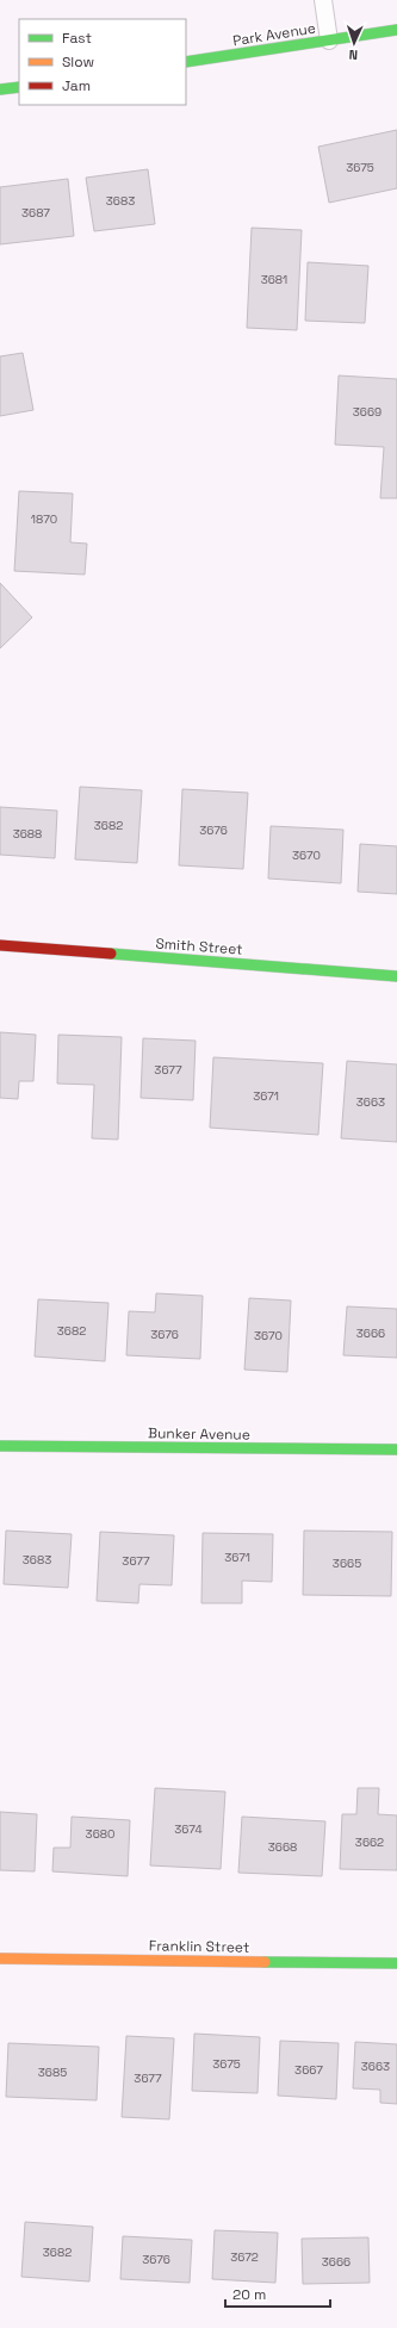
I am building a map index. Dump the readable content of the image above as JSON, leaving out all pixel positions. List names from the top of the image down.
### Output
{
  "streets": {
    "street": [
      "Park Avenue",
      "Smith Street",
      "Bunker Avenue",
      "Franklin Street"
    ]
  },
  "house_numbers": [
    "3675",
    "3683",
    "3687",
    "3681",
    "3669",
    "1870",
    "3682",
    "3676",
    "3688",
    "3670",
    "3677",
    "3671",
    "3663",
    "3682",
    "3666",
    "3676",
    "3670",
    "3671",
    "3683",
    "3677",
    "3665",
    "3674",
    "3680",
    "3662",
    "3668",
    "3675",
    "3663",
    "3667",
    "3685",
    "3677",
    "3682",
    "3672",
    "3676",
    "3666"
  ],
  "legend": ["Fast", "Slow", "Jam"],
  "scale_bar": "20 m",
  "north": "bottom"
}
